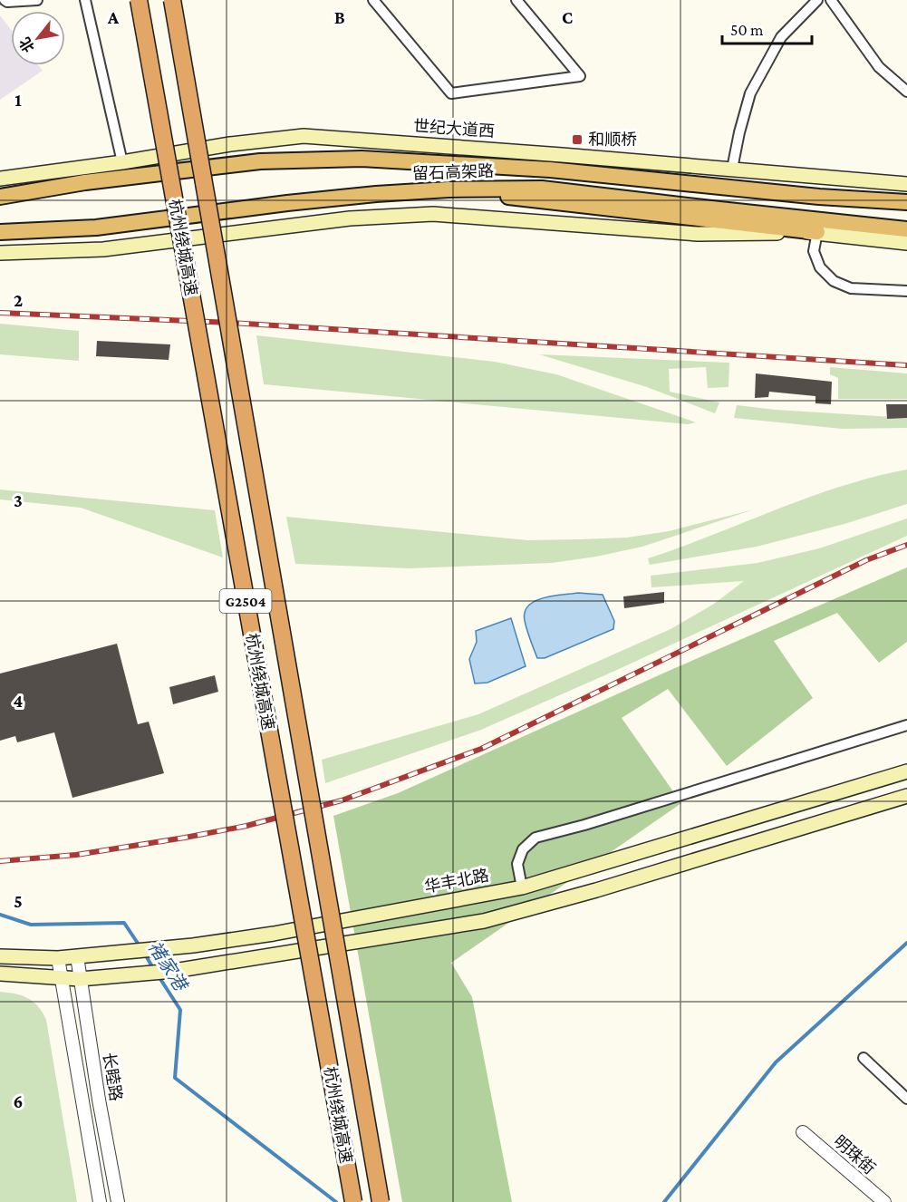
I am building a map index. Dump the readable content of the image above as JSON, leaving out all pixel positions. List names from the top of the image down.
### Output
{
  "streets": {
    "highway": ["留石高架路", "杭州绕城高速", "G2504"],
    "main road": ["世纪大道西", "华丰北路"],
    "street": ["长睦路", "明珠街"]
  },
  "crossings": [
    ["华丰北路", "长睦路"]
  ],
  "water": ["褚家港"],
  "places": {
    "transit": ["和顺桥"]
  },
  "scale_bar": "50 m",
  "north": "bottom left",
  "grid": {
    "columns": ["A", "B", "C"],
    "rows": [
      "1",
      "2",
      "3",
      "4",
      "5",
      "6"
    ]
  }
}
